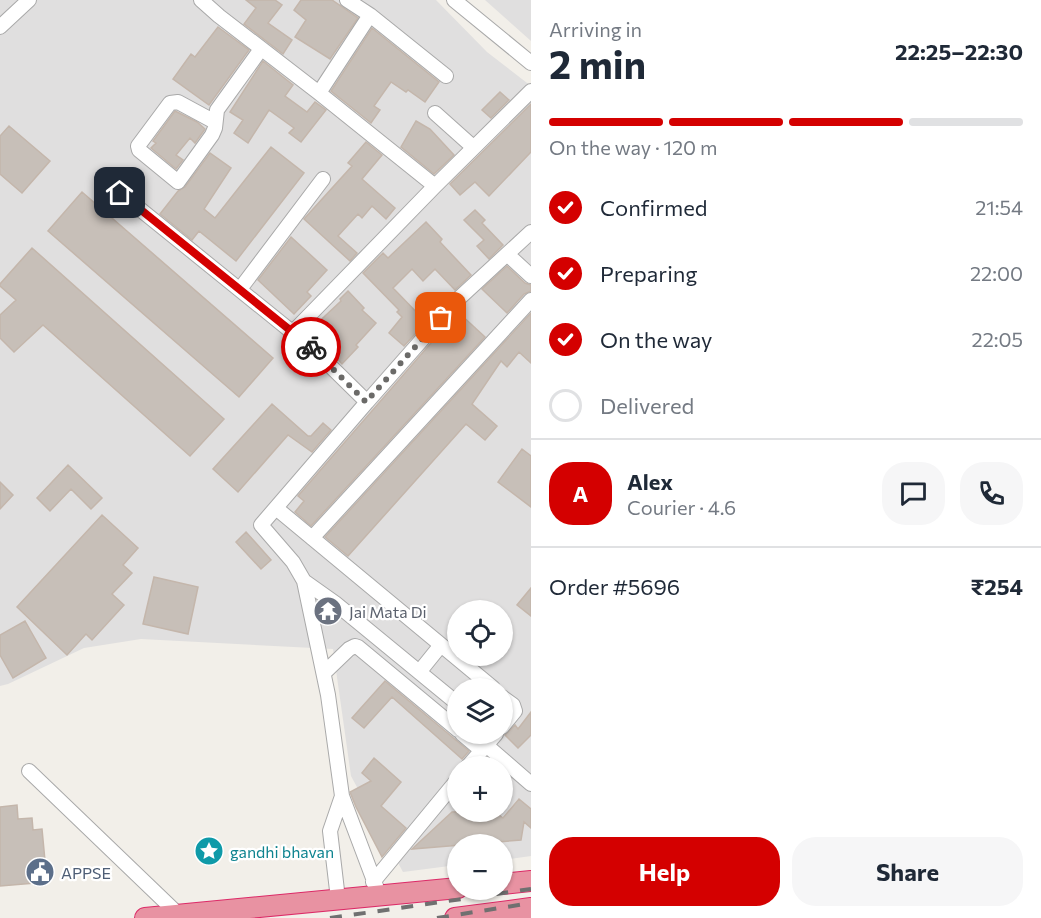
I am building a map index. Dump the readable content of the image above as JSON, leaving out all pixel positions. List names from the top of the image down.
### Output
{
  "places": {
    "temple": ["Jai Mata Di"],
    "place": ["gandhi bhavan"],
    "public building": ["APPSE"]
  },
  "page": {
    "heading": ["2 min", "Arriving in", "22:25–22:30"],
    "panel": [
      "Alex",
      "Courier · 4.6",
      "Order #5696",
      "₹254"
    ],
    "bar": "On the way · 120 m",
    "list": [
      ["Confirmed", "21:54"],
      ["Preparing", "22:00"],
      ["On the way", "22:05"],
      "Delivered"
    ],
    "round": "A",
    "map_buttons": ["+", "−"],
    "buttons": ["Help", "Share"]
  }
}
